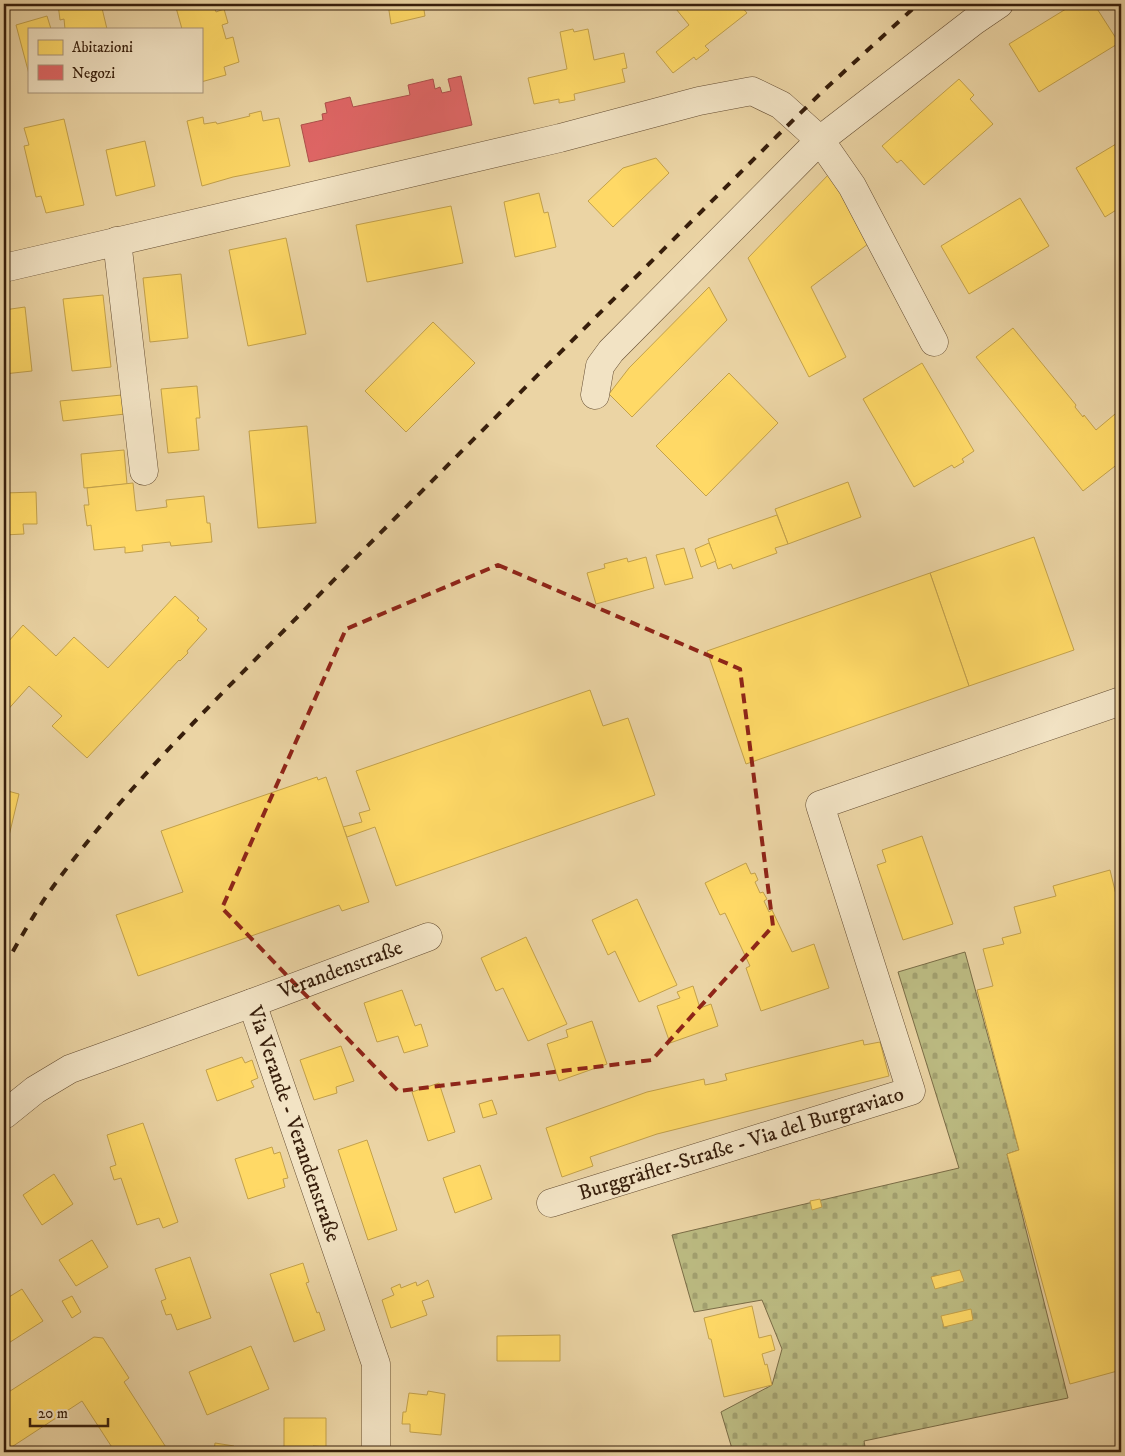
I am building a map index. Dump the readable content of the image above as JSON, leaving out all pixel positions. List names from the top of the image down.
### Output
{
  "streets": {
    "street": ["Verandenstraße", "Via Verande - Verandenstraße", "Burggräfler-Straße - Via del Burgraviato"]
  },
  "crossings": [
    ["Verandenstraße", "Via Verande - Verandenstraße"]
  ],
  "legend": ["Abitazioni", "Negozi"],
  "scale_bar": "20 m"
}
